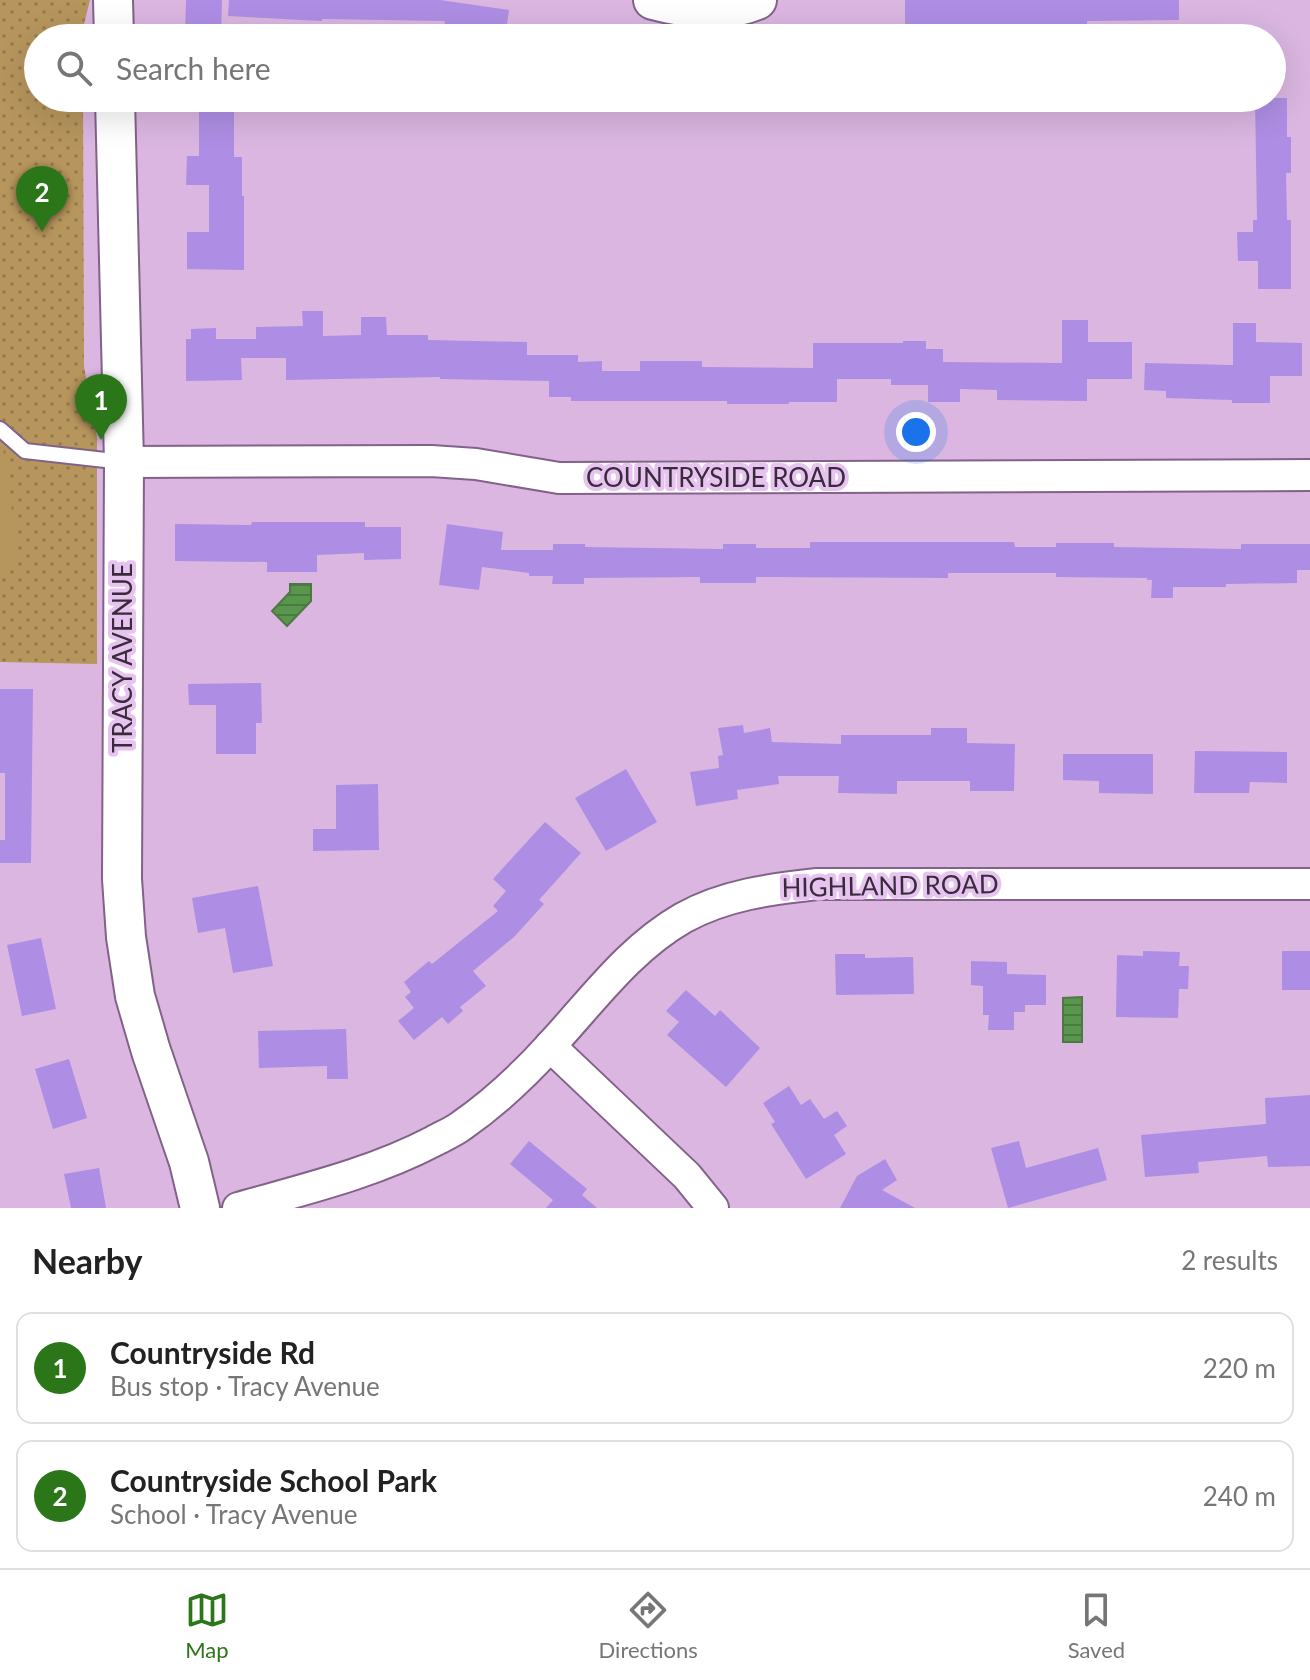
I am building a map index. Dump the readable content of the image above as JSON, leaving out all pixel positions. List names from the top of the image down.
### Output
{
  "streets": {
    "street": ["COUNTRYSIDE ROAD", "TRACY AVENUE", "HIGHLAND ROAD"]
  },
  "crossings": [
    ["COUNTRYSIDE ROAD", "TRACY AVENUE"]
  ],
  "page": {
    "search": "Search here",
    "pins": ["2", "1"],
    "heading": ["Nearby", "2 results"],
    "list": [
      {
        "mark": "1",
        "name": "Countryside Rd",
        "note": "Bus stop · Tracy Avenue",
        "value": "220 m"
      },
      {
        "mark": "2",
        "name": "Countryside School Park",
        "note": "School · Tracy Avenue",
        "value": "240 m"
      }
    ],
    "nav": ["Map", "Directions", "Saved"]
  }
}
